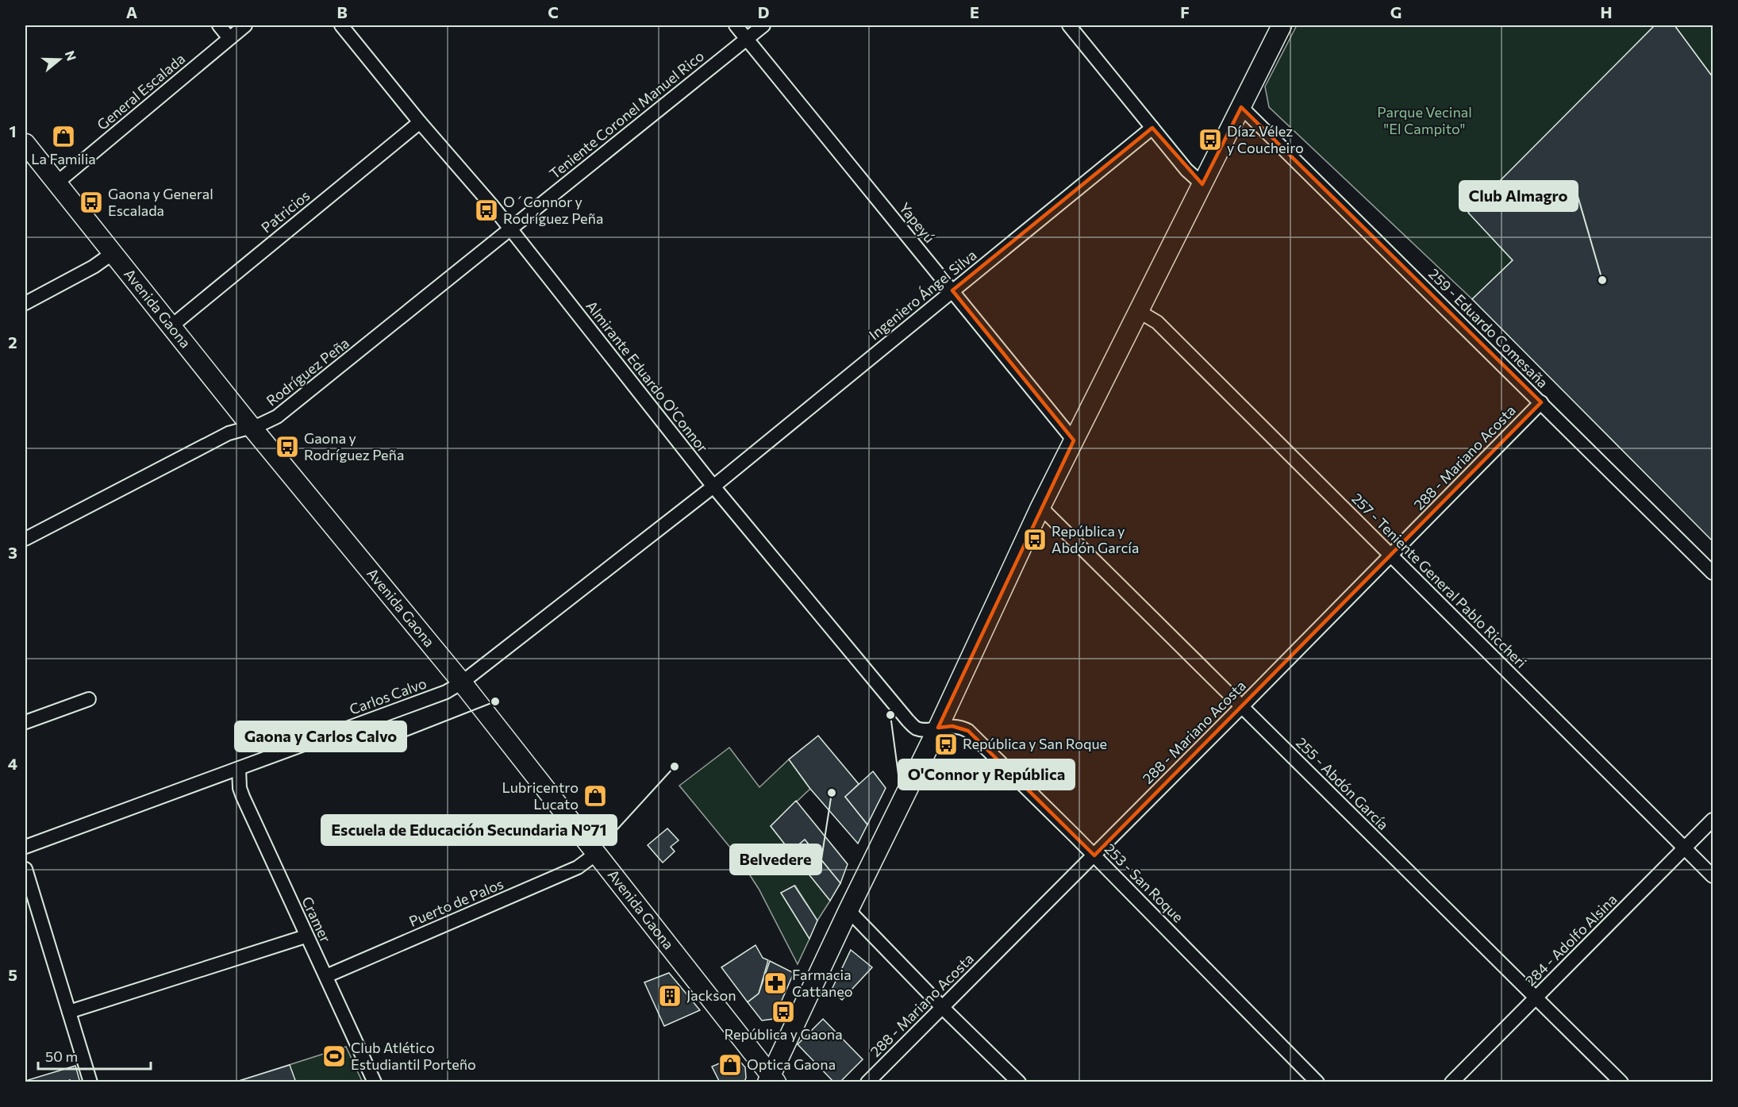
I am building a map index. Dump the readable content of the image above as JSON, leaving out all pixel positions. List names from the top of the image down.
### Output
{
  "streets": {
    "main road": ["Avenida Gaona"],
    "street": [
      "General Escalada",
      "Teniente Coronel Manuel Rico",
      "Patricios",
      "Yapeyú",
      "Ingeniero Ángel Silva",
      "259 - Eduardo Comesaña",
      "Rodríguez Peña",
      "Almirante Eduardo O'Connor",
      "288 - Mariano Acosta",
      "257 - Teniente General Pablo Riccheri",
      "Carlos Calvo",
      "255 - Abdón García",
      "253 - San Roque",
      "Puerto de Palos",
      "Cramer",
      "284 - Adolfo Alsina"
    ]
  },
  "crossings": [
    ["General Escalada", "Avenida Gaona"],
    ["Teniente Coronel Manuel Rico", "Yapeyú"],
    ["Teniente Coronel Manuel Rico", "Rodríguez Peña"],
    ["Teniente Coronel Manuel Rico", "Almirante Eduardo O'Connor"],
    ["Patricios", "Avenida Gaona"],
    ["Patricios", "Almirante Eduardo O'Connor"],
    ["Yapeyú", "Ingeniero Ángel Silva"],
    ["Ingeniero Ángel Silva", "Almirante Eduardo O'Connor"],
    ["Ingeniero Ángel Silva", "Carlos Calvo"],
    ["Avenida Gaona", "Rodríguez Peña"],
    ["Avenida Gaona", "Carlos Calvo"],
    ["Avenida Gaona", "Puerto de Palos"],
    ["259 - Eduardo Comesaña", "288 - Mariano Acosta"],
    ["Rodríguez Peña", "Almirante Eduardo O'Connor"],
    ["Almirante Eduardo O'Connor", "Carlos Calvo"],
    ["Almirante Eduardo O'Connor", "253 - San Roque"],
    ["288 - Mariano Acosta", "257 - Teniente General Pablo Riccheri"],
    ["288 - Mariano Acosta", "255 - Abdón García"],
    ["288 - Mariano Acosta", "253 - San Roque"],
    ["257 - Teniente General Pablo Riccheri", "284 - Adolfo Alsina"],
    ["Carlos Calvo", "Cramer"],
    ["255 - Abdón García", "284 - Adolfo Alsina"],
    ["Puerto de Palos", "Cramer"]
  ],
  "parks": ["Parque Vecinal \"El Campito\""],
  "places": {
    "shop": ["La Familia", "Lubricentro Lucato", "Optica Gaona"],
    "bus stop": [
      "Díaz Vélez y Coucheiro",
      "Gaona y General Escalada",
      "O´Connor y Rodríguez Peña",
      "Gaona y Rodríguez Peña",
      "República y Abdón García",
      "República y San Roque",
      "República y Gaona"
    ],
    "other": [
      "Club Almagro",
      "Gaona y Carlos Calvo",
      "O'Connor y República",
      "Escuela de Educación Secundaria N°71",
      "Belvedere"
    ],
    "pharmacy": ["Farmacia Cattaneo"],
    "building": ["Jackson"],
    "sports": ["Club Atlético Estudiantil Porteño"]
  },
  "scale_bar": "50 m",
  "north": "right",
  "grid": {
    "columns": [
      "A",
      "B",
      "C",
      "D",
      "E",
      "F",
      "G",
      "H"
    ],
    "rows": [
      "1",
      "2",
      "3",
      "4",
      "5"
    ]
  }
}
